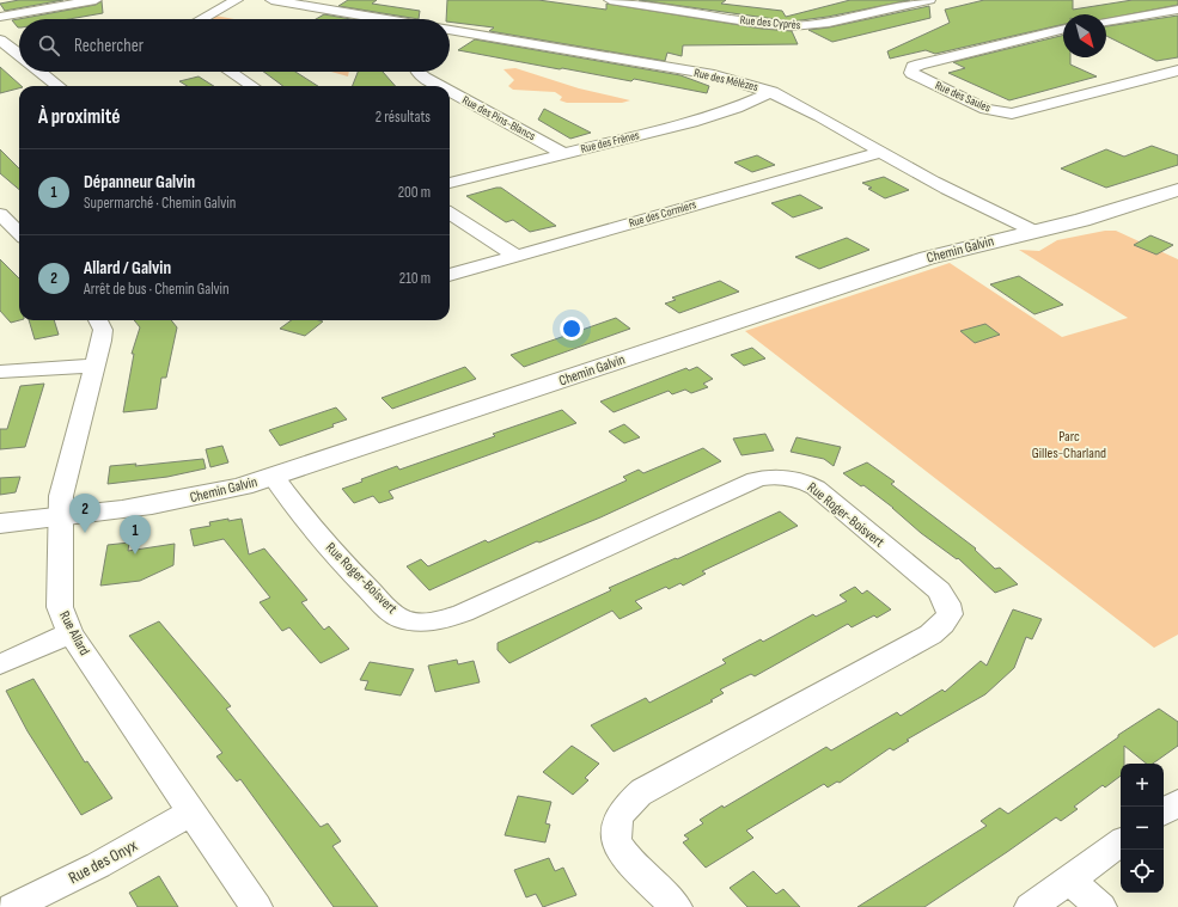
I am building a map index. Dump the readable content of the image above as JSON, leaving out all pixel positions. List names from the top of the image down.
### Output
{
  "streets": {
    "street": [
      "Rue des Cyprès",
      "Rue des Mélèzes",
      "Rue des Saules",
      "Rue des Pins-Blancs",
      "Rue des Frênes",
      "Rue des Cormiers",
      "Chemin Galvin",
      "Rue Roger-Boisvert",
      "Rue Allard",
      "Rue des Onyx"
    ]
  },
  "crossings": [
    ["Rue des Mélèzes", "Rue des Frênes"],
    ["Rue des Mélèzes", "Rue des Cormiers"],
    ["Rue des Mélèzes", "Chemin Galvin"],
    ["Rue des Pins-Blancs", "Rue des Frênes"],
    ["Chemin Galvin", "Rue Roger-Boisvert"],
    ["Chemin Galvin", "Rue Allard"],
    ["Rue Allard", "Rue des Onyx"]
  ],
  "parks": ["Parc Gilles-Charland"],
  "north": "bottom right",
  "page": {
    "search": "Rechercher",
    "heading": ["À proximité", "2 résultats"],
    "list": [
      {
        "mark": "1",
        "name": "Dépanneur Galvin",
        "note": "Supermarché · Chemin Galvin",
        "value": "200 m"
      },
      {
        "mark": "2",
        "name": "Allard / Galvin",
        "note": "Arrêt de bus · Chemin Galvin",
        "value": "210 m"
      }
    ],
    "pins": ["2", "1"],
    "map_buttons": ["+", "−"]
  }
}
